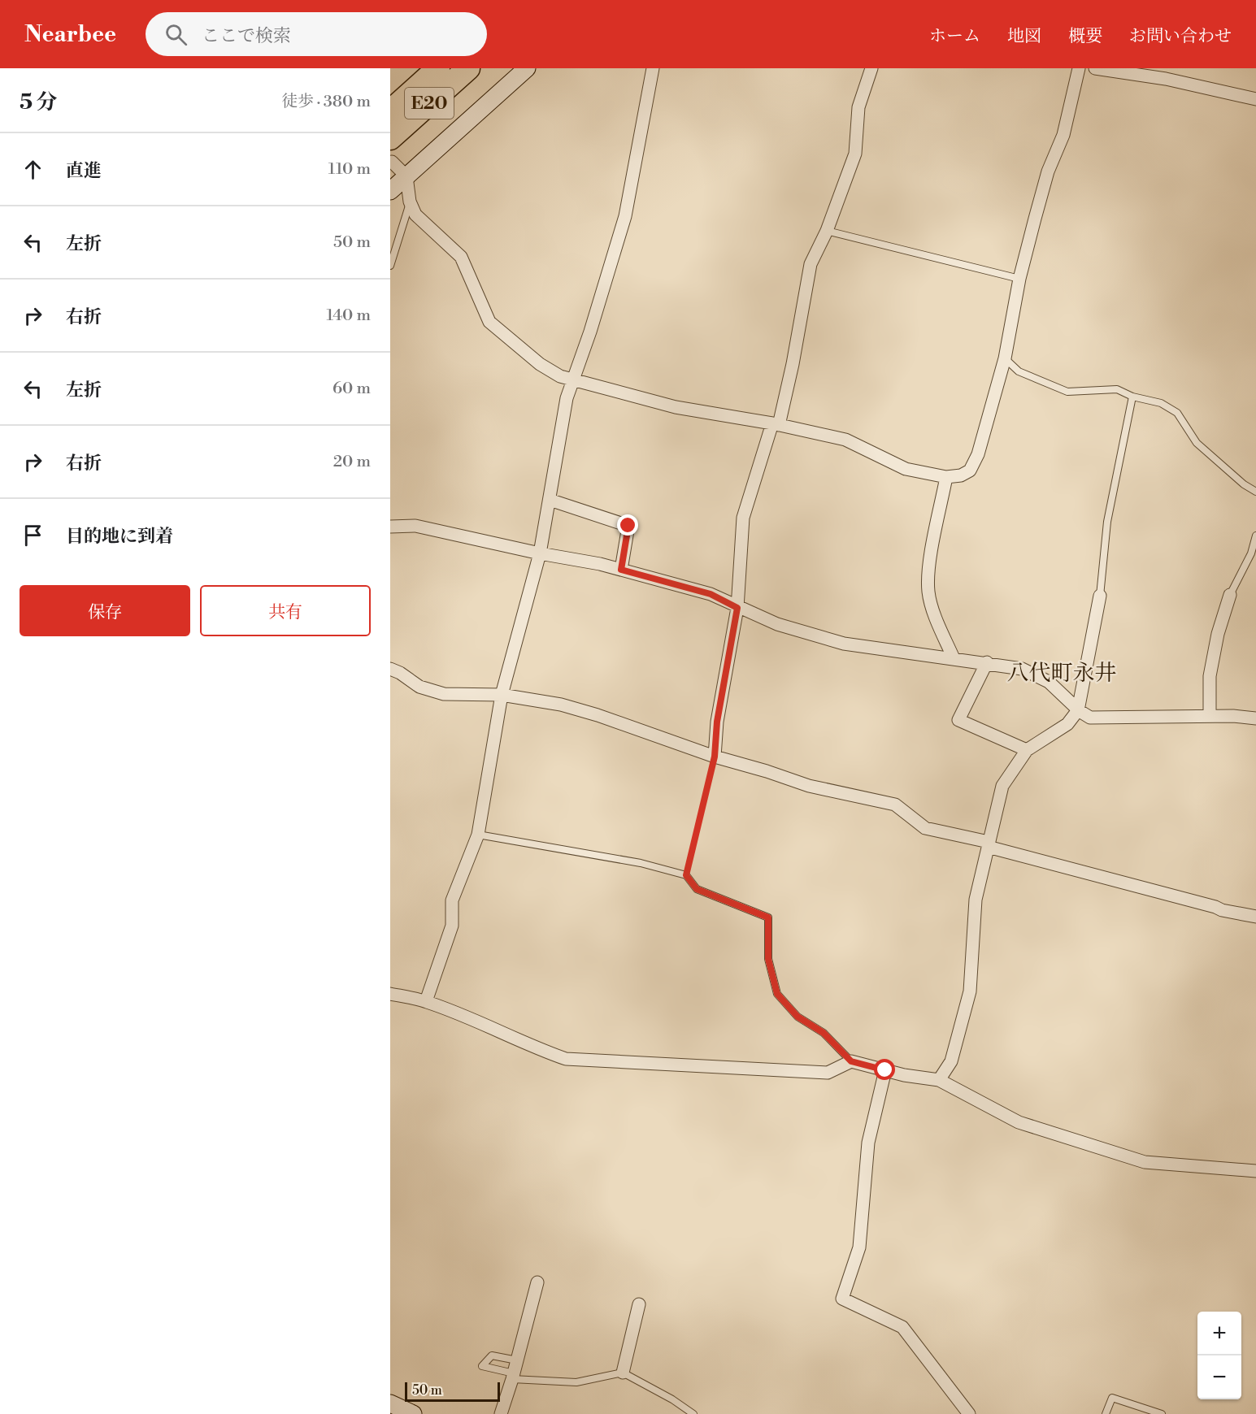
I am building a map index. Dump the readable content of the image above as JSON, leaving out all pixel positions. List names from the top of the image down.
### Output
{
  "streets": {
    "highway": ["E20"]
  },
  "districts": ["八代町永井"],
  "scale_bar": "50 m",
  "page": {
    "header": "Nearbee",
    "search": "ここで検索",
    "nav": [
      "ホーム",
      "地図",
      "概要",
      "お問い合わせ"
    ],
    "heading": ["5 分", "徒歩 · 380 m"],
    "list": [
      ["直進", "110 m"],
      ["左折", "50 m"],
      ["右折", "140 m"],
      ["左折", "60 m"],
      ["右折", "20 m"],
      "目的地に到着"
    ],
    "buttons": ["保存", "共有"],
    "map_buttons": ["+", "−"],
    "scale": "50 m"
  }
}
